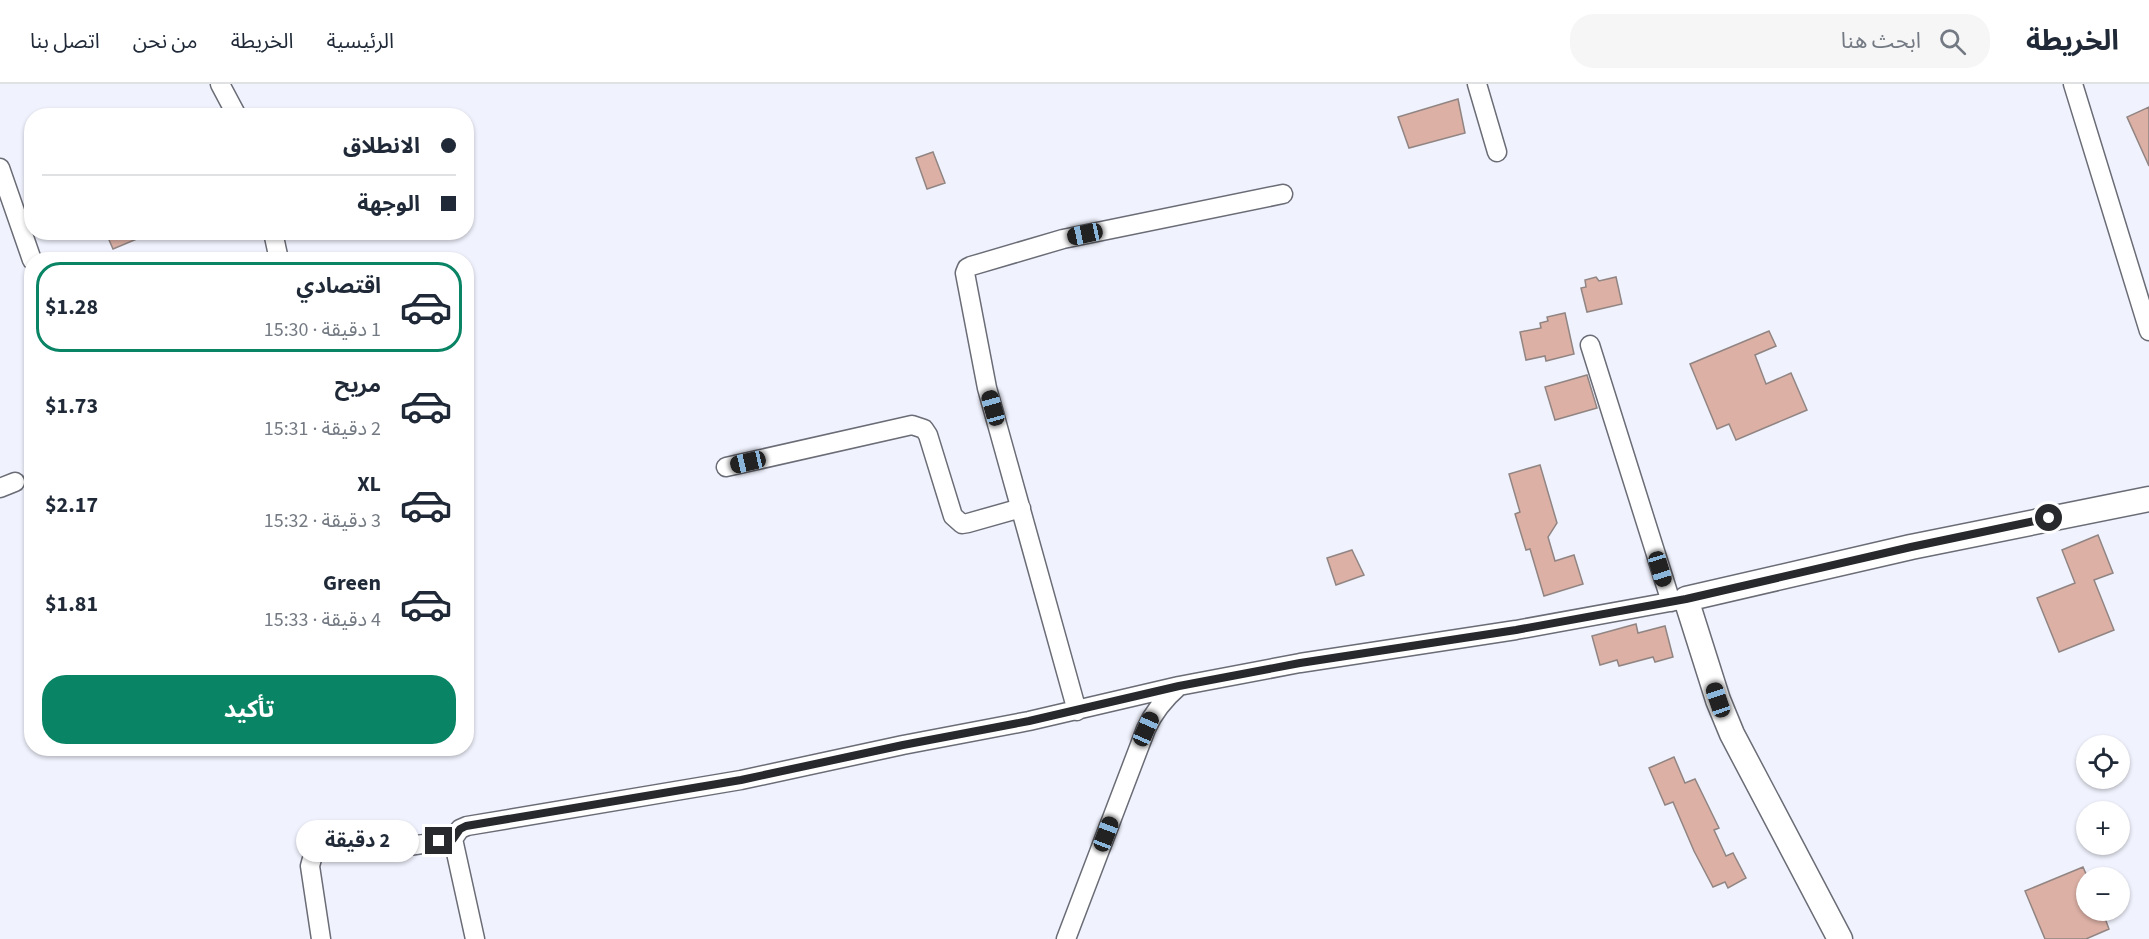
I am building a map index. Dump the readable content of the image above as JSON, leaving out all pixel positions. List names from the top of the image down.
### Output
{
  "page": {
    "header": "الخريطة",
    "search": "ابحث هنا",
    "nav": [
      "الرئيسية",
      "الخريطة",
      "من نحن",
      "اتصل بنا"
    ],
    "banner": ["الانطلاق", "الوجهة"],
    "list": [
      {
        "name": "اقتصادي",
        "note": "1 دقيقة · 15:30",
        "value": "$1.28"
      },
      {
        "name": "مريح",
        "note": "2 دقيقة · 15:31",
        "value": "$1.73"
      },
      {
        "name": "XL",
        "note": "3 دقيقة · 15:32",
        "value": "$2.17"
      },
      {
        "name": "Green",
        "note": "4 دقيقة · 15:33",
        "value": "$1.81"
      }
    ],
    "buttons": "تأكيد",
    "map_buttons": ["+", "−"],
    "bubble": "2 دقيقة"
  }
}
